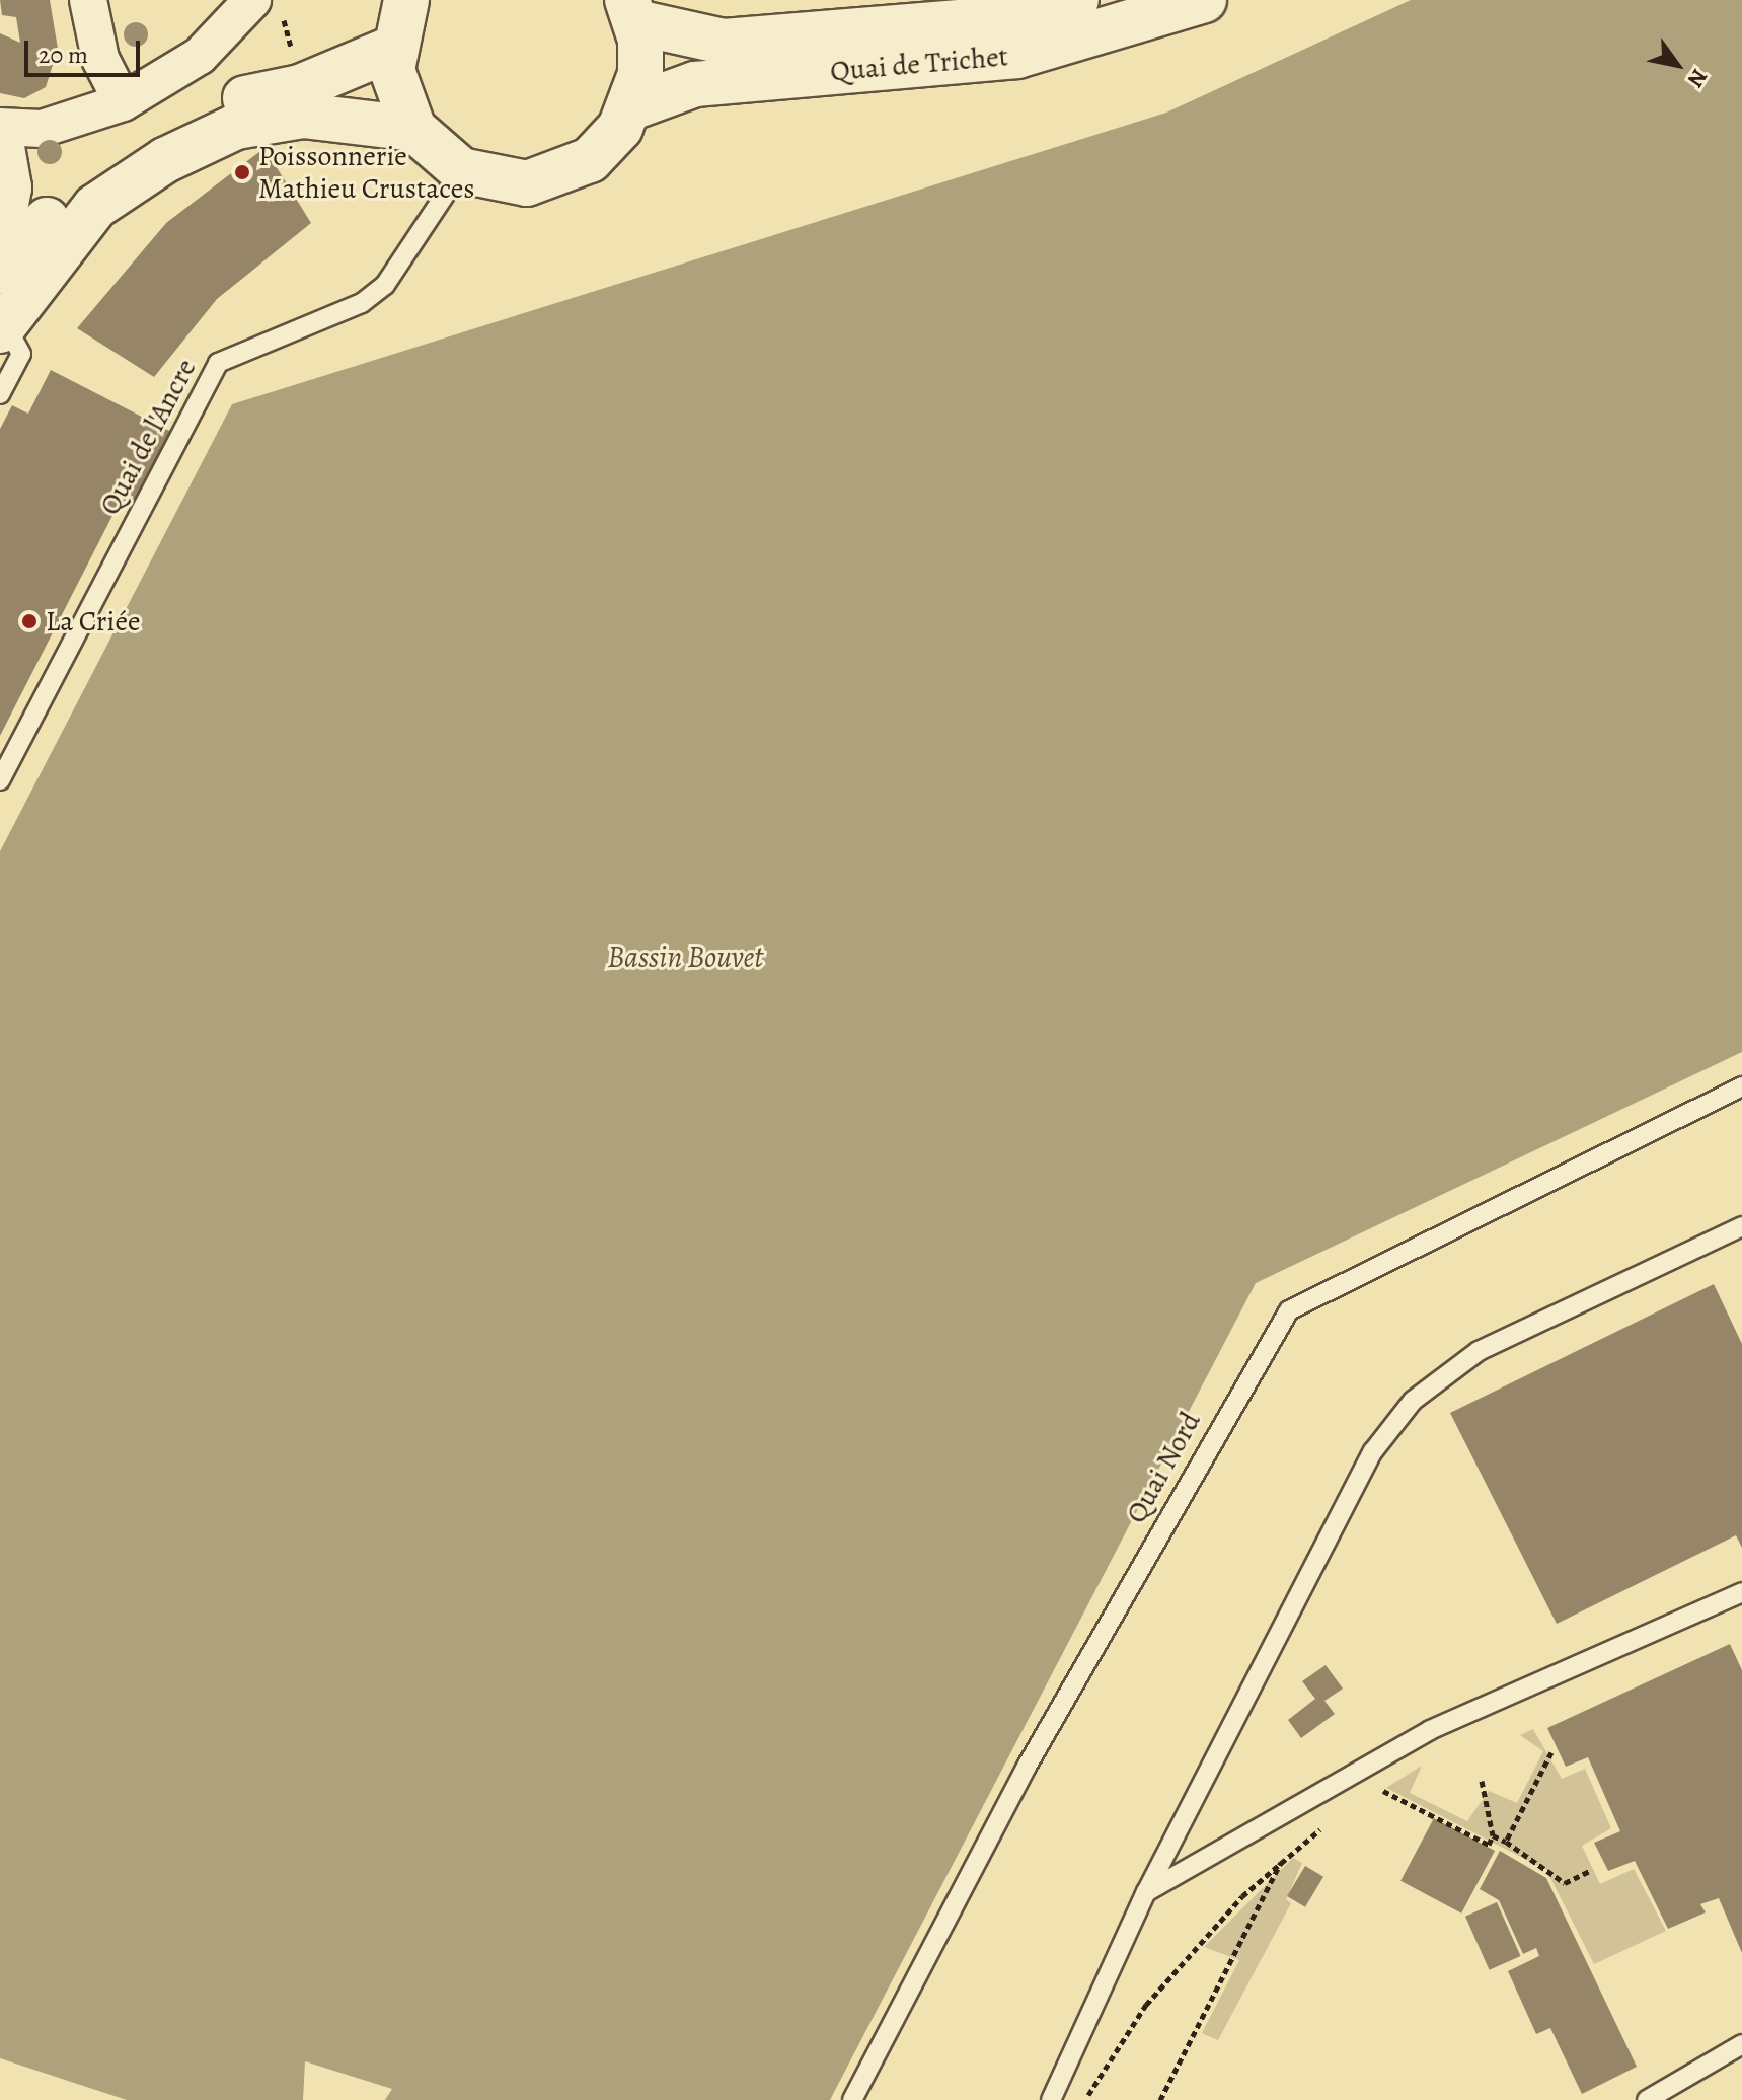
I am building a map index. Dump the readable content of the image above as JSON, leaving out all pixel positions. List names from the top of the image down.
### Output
{
  "streets": {
    "main road": ["Quai de Trichet"],
    "lane": ["Quai de l'Ancre", "Quai Nord"]
  },
  "water": ["Bassin Bouvet"],
  "places": ["Poissonnerie Mathieu Crustaces", "La Criée"],
  "scale_bar": "20 m",
  "north": "bottom right"
}
